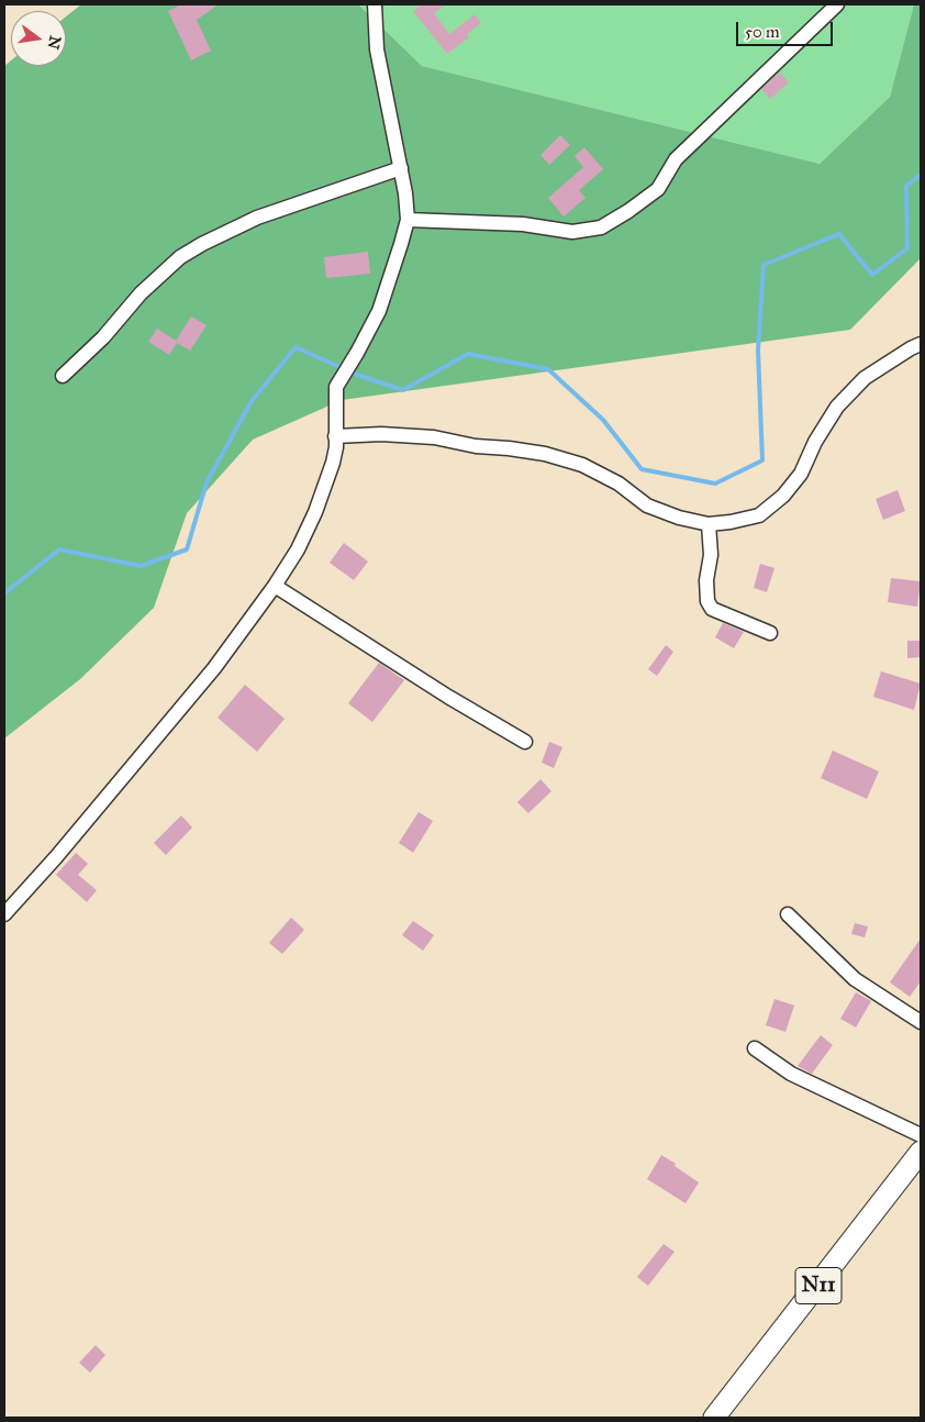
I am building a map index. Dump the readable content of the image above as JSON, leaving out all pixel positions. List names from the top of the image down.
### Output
{
  "streets": {
    "highway": ["N11"]
  },
  "scale_bar": "50 m",
  "north": "right"
}
